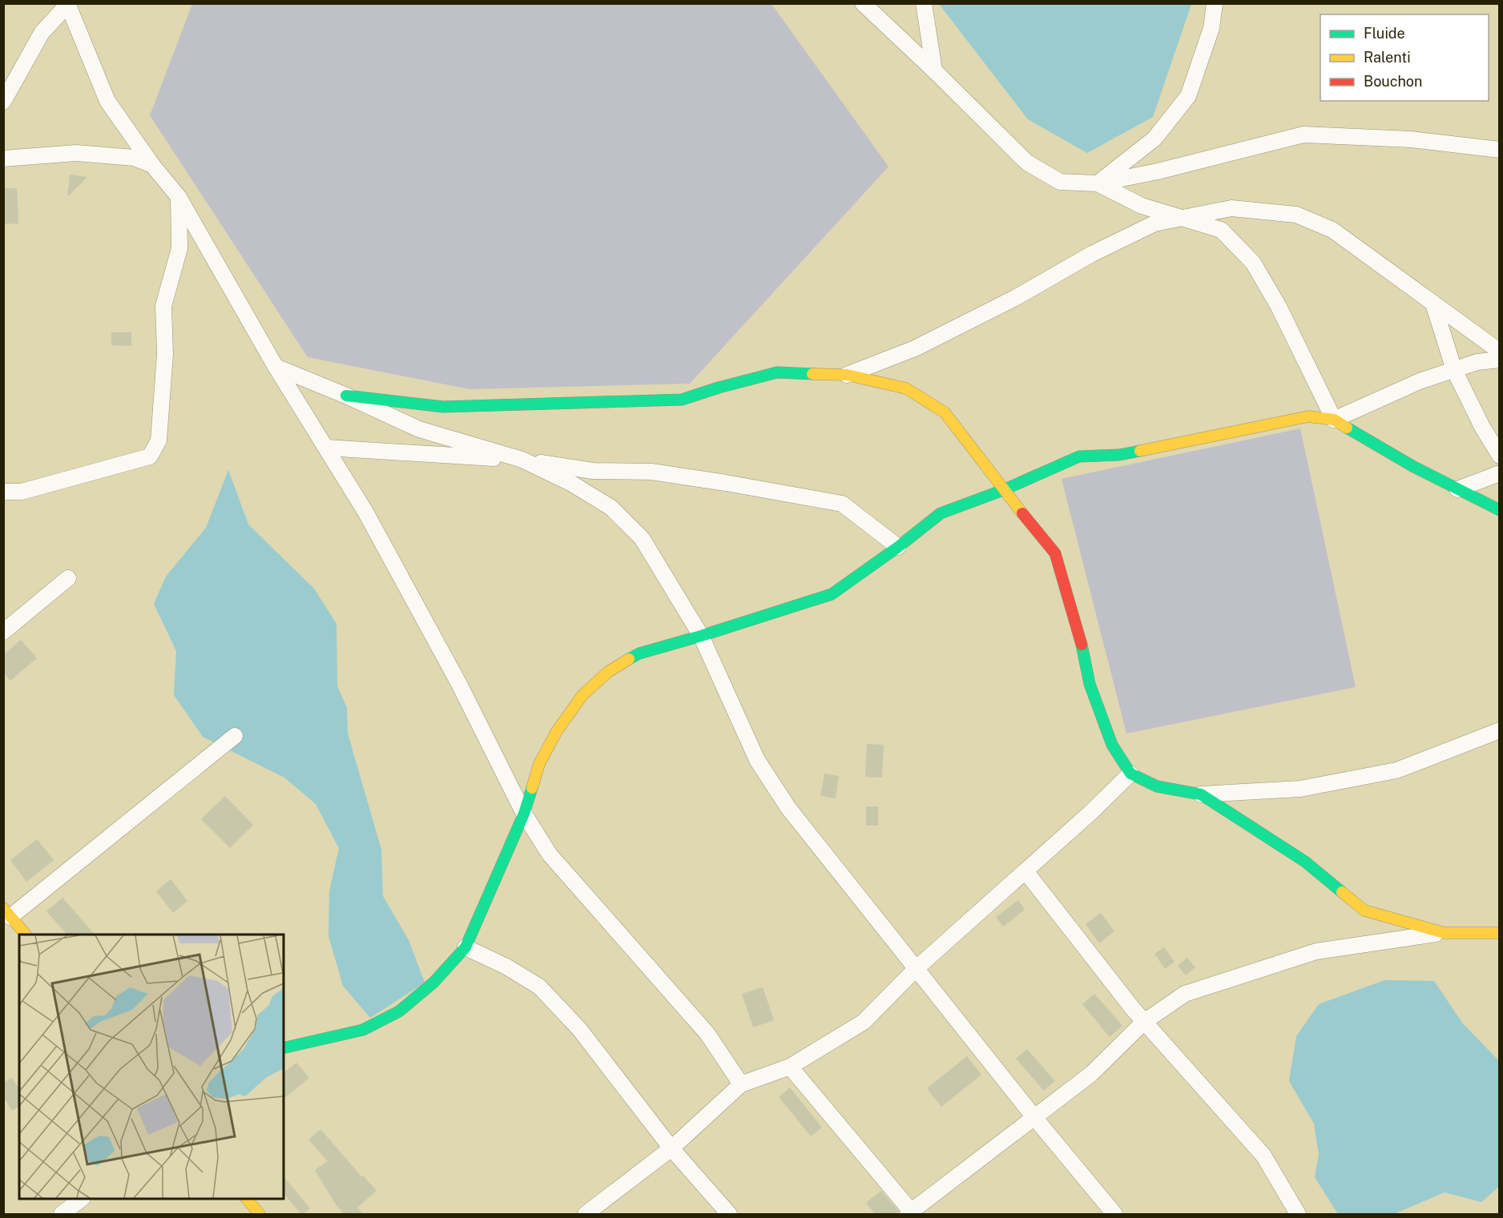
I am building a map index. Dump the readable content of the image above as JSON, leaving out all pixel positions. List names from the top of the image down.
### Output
{
  "legend": ["Fluide", "Ralenti", "Bouchon"]
}
